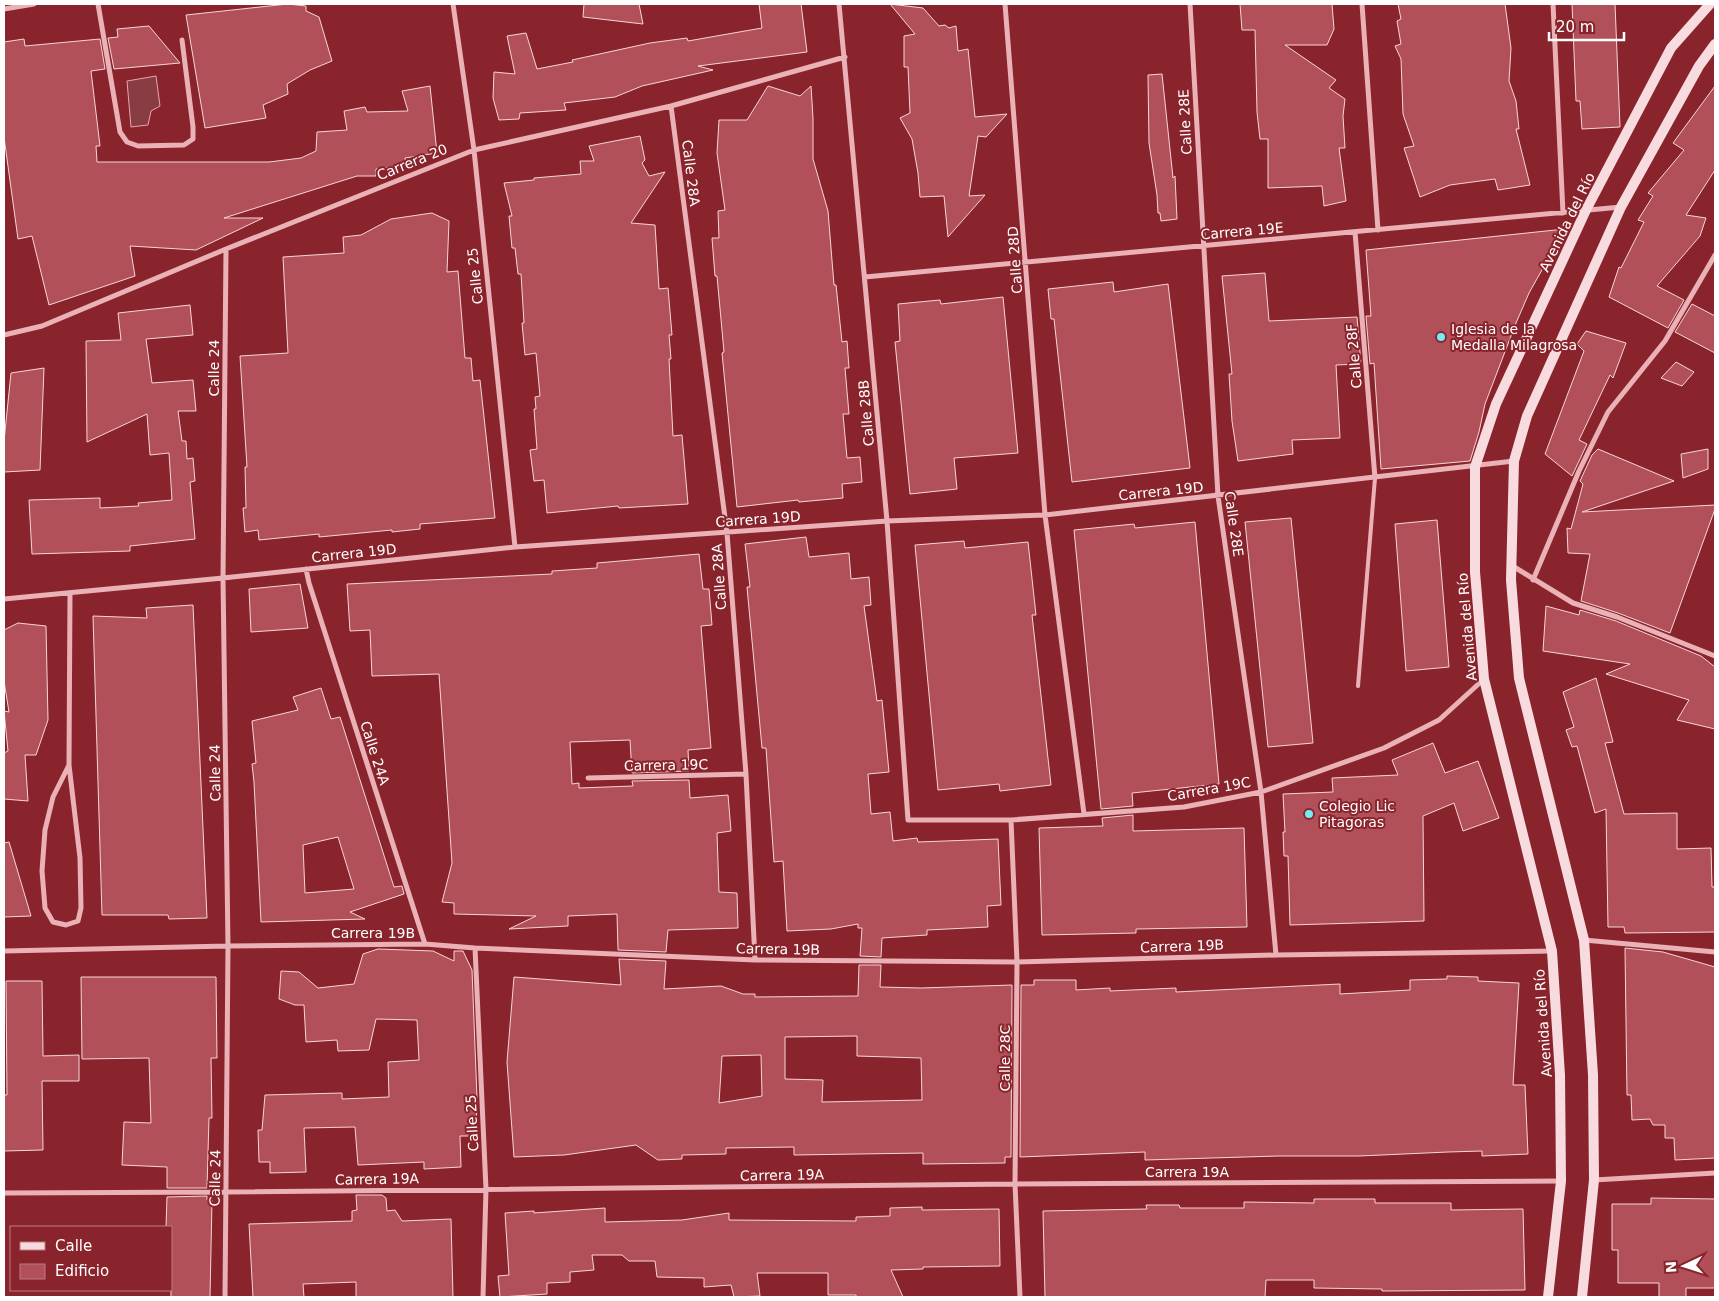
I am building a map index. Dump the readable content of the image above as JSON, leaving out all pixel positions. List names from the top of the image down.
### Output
{
  "streets": {
    "main road": ["Avenida del Río"],
    "street": [
      "Calle 28E",
      "Carrera 20",
      "Calle 28A",
      "Carrera 19E",
      "Calle 28D",
      "Calle 25",
      "Calle 28F",
      "Calle 24",
      "Calle 28B",
      "Carrera 19D",
      "Calle 24A",
      "Carrera 19C",
      "Carrera 19B",
      "Calle 28C",
      "Carrera 19A"
    ]
  },
  "crossings": [
    ["Calle 28E", "Carrera 19E"],
    ["Calle 28E", "Carrera 19D"],
    ["Calle 28E", "Carrera 19C"],
    ["Calle 28E", "Carrera 19B"],
    ["Carrera 20", "Calle 28A"],
    ["Carrera 20", "Calle 25"],
    ["Carrera 20", "Calle 24"],
    ["Carrera 20", "Calle 28B"],
    ["Calle 28A", "Carrera 19D"],
    ["Calle 28A", "Carrera 19C"],
    ["Calle 28A", "Carrera 19B"],
    ["Avenida del Río", "Carrera 19E"],
    ["Avenida del Río", "Carrera 19D"],
    ["Avenida del Río", "Carrera 19C"],
    ["Avenida del Río", "Carrera 19B"],
    ["Avenida del Río", "Carrera 19A"],
    ["Carrera 19E", "Calle 28D"],
    ["Carrera 19E", "Calle 28F"],
    ["Carrera 19E", "Calle 28B"],
    ["Calle 28D", "Carrera 19D"],
    ["Calle 28D", "Carrera 19C"],
    ["Calle 25", "Carrera 19D"],
    ["Calle 25", "Carrera 19B"],
    ["Calle 25", "Carrera 19A"],
    ["Calle 28F", "Carrera 19D"],
    ["Calle 24", "Carrera 19D"],
    ["Calle 24", "Carrera 19B"],
    ["Calle 24", "Carrera 19A"],
    ["Calle 28B", "Carrera 19D"],
    ["Calle 28B", "Carrera 19C"],
    ["Carrera 19D", "Calle 24A"],
    ["Calle 24A", "Carrera 19B"],
    ["Carrera 19C", "Calle 28C"],
    ["Carrera 19B", "Calle 28C"],
    ["Calle 28C", "Carrera 19A"]
  ],
  "places": ["Iglesia de la Medalla Milagrosa", "Colegio Lic Pitagoras"],
  "legend": ["Calle", "Edificio"],
  "scale_bar": "20 m",
  "north": "left"
}
